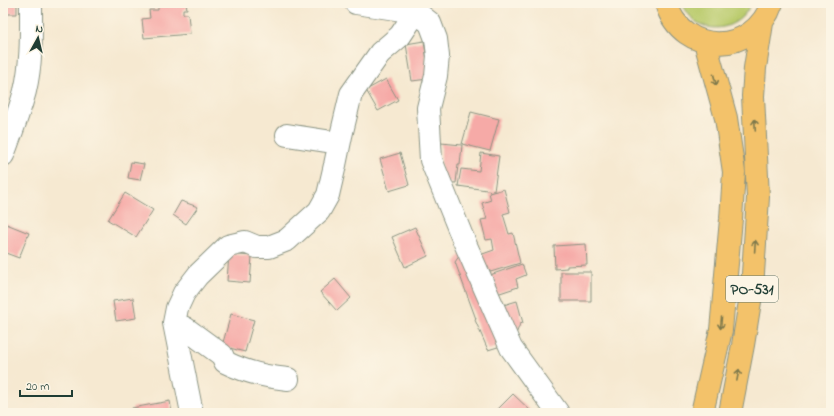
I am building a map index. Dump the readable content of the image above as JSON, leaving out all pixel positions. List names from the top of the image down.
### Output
{
  "streets": {
    "main road": ["PO-531"]
  },
  "scale_bar": "20 m",
  "north": "top"
}
